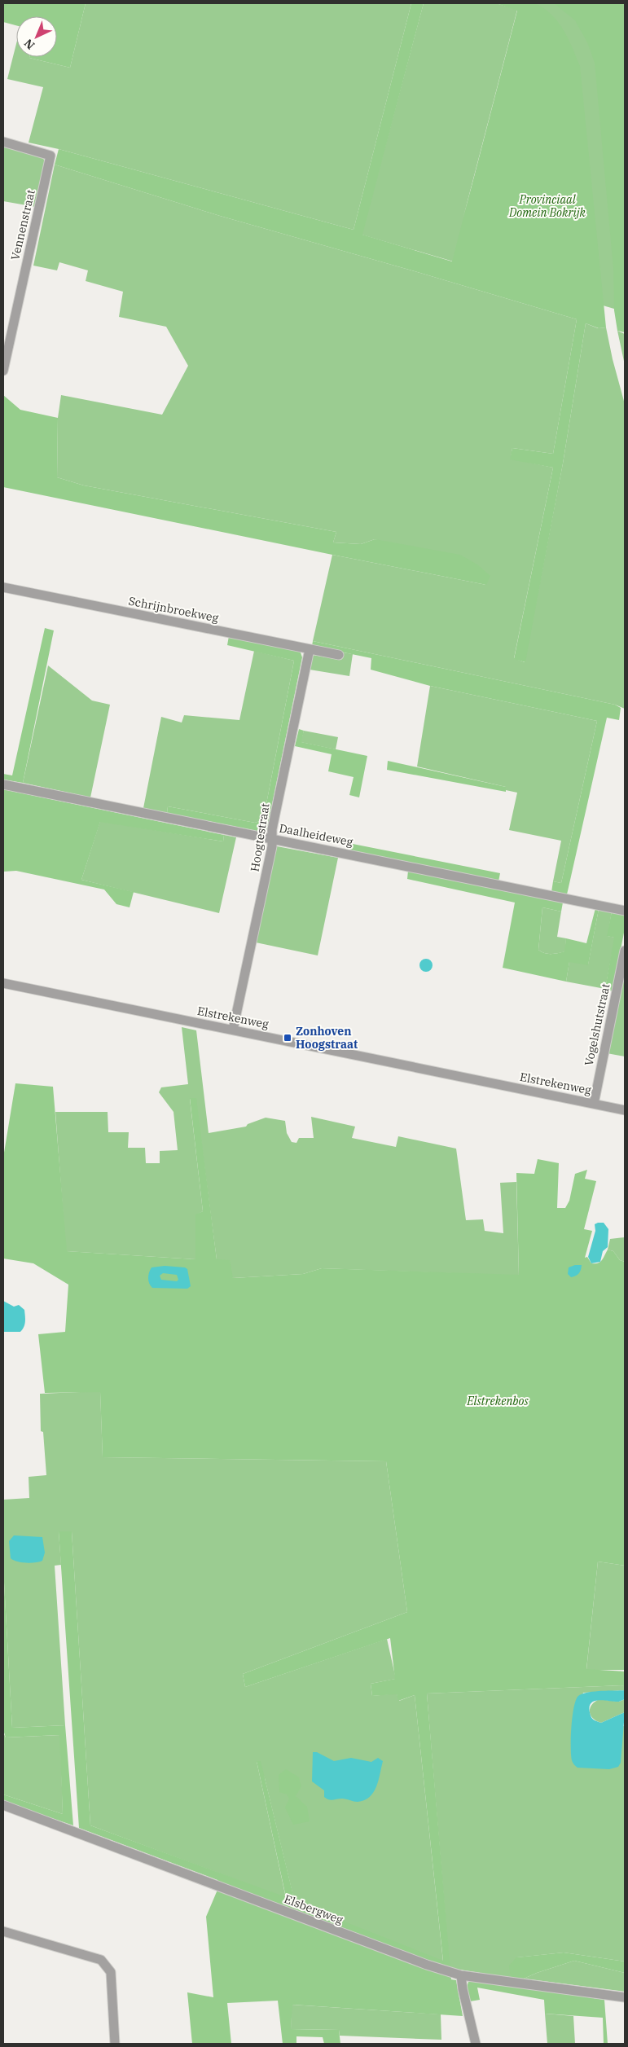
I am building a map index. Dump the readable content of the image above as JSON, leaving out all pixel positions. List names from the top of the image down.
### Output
{
  "streets": {
    "street": [
      "Vennenstraat",
      "Schrijnbroekweg",
      "Daalheideweg",
      "Hoogtestraat",
      "Elstrekenweg",
      "Vogelshutstraat",
      "Elsbergweg"
    ]
  },
  "crossings": [
    ["Schrijnbroekweg", "Hoogtestraat"],
    ["Daalheideweg", "Hoogtestraat"],
    ["Hoogtestraat", "Elstrekenweg"],
    ["Elstrekenweg", "Vogelshutstraat"]
  ],
  "parks": ["Provinciaal Domein Bokrijk", "Elstrekenbos"],
  "places": {
    "transit": ["Zonhoven Hoogstraat"]
  },
  "north": "bottom left"
}
